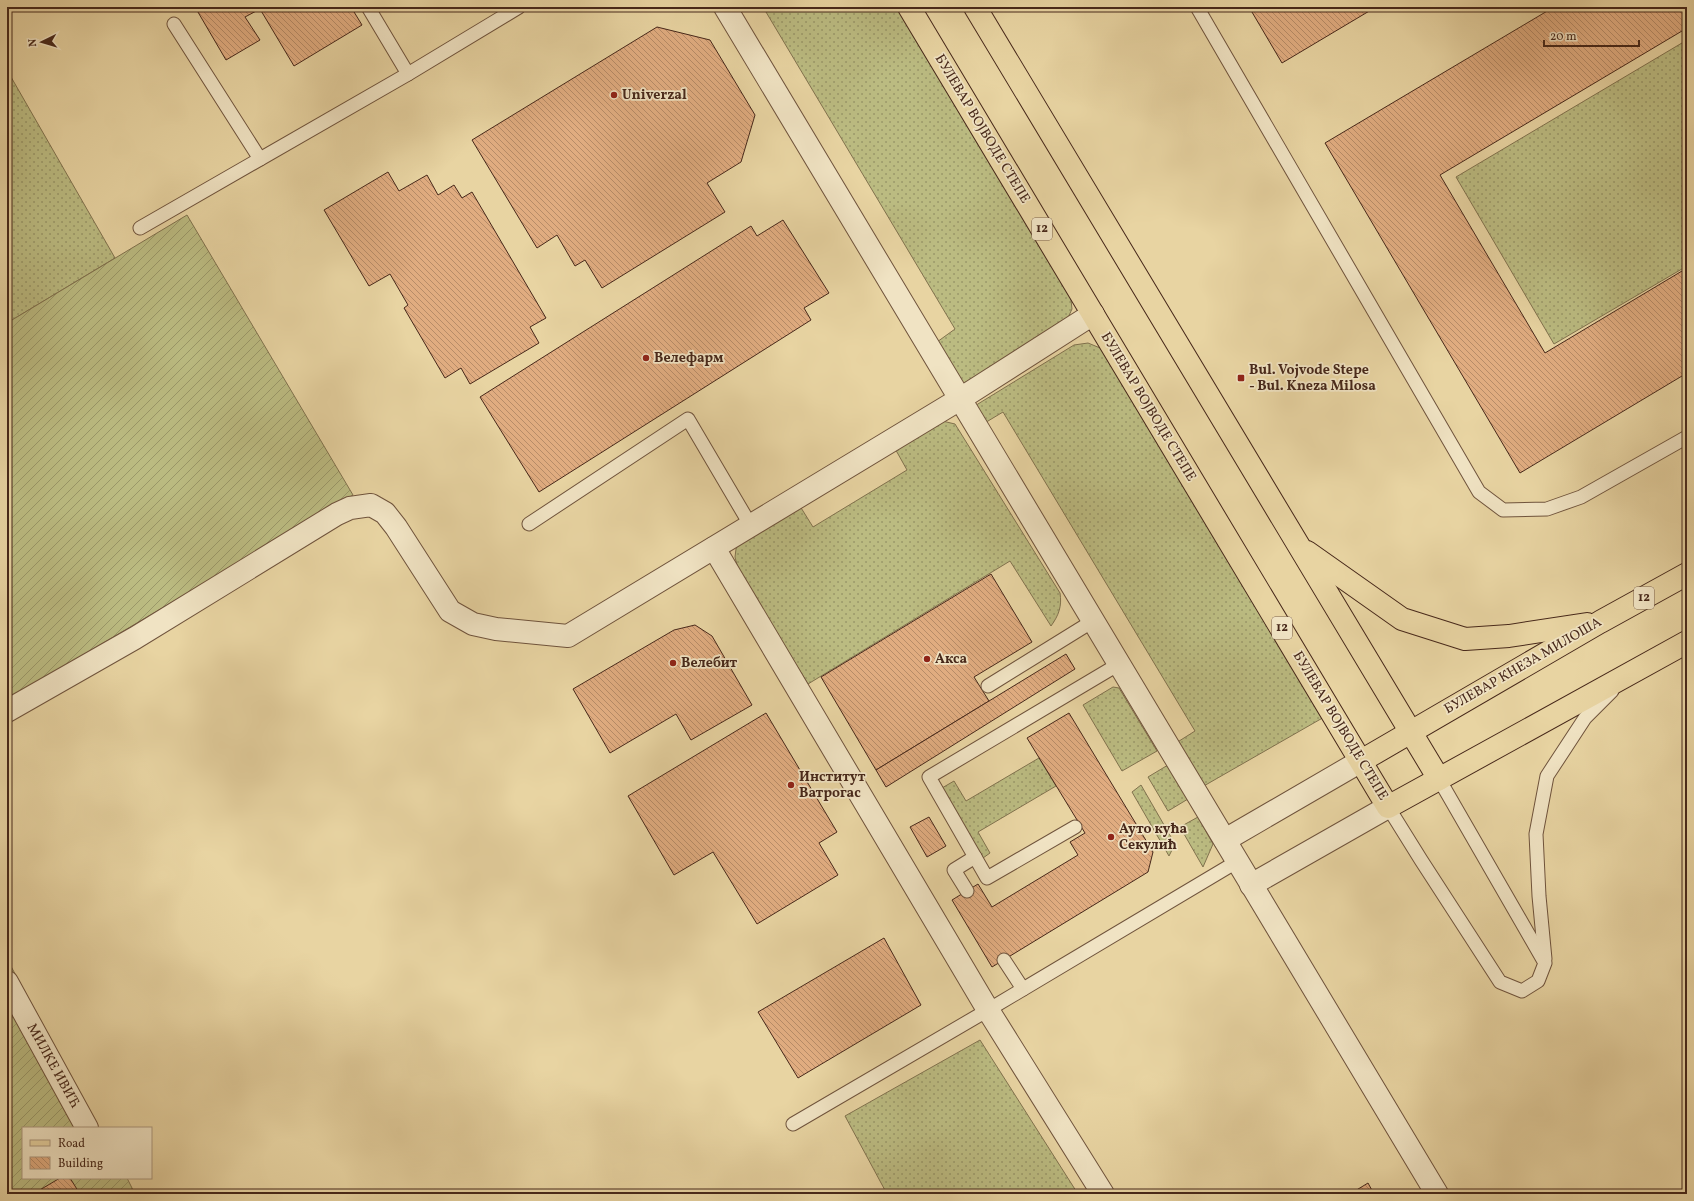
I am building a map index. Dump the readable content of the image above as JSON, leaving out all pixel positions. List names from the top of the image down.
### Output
{
  "streets": {
    "main road": ["БУЛЕВАР ВОЈВОДЕ СТЕПЕ", "12", "БУЛЕВАР КНЕЗА МИЛОША"],
    "street": ["МИЛКЕ ИВИЋ"]
  },
  "crossings": [
    ["БУЛЕВАР ВОЈВОДЕ СТЕПЕ", "БУЛЕВАР КНЕЗА МИЛОША"],
    ["12", "БУЛЕВАР КНЕЗА МИЛОША"]
  ],
  "places": {
    "other": [
      "Univerzal",
      "Велефарм",
      "Акса",
      "Велебит",
      "Институт Ватрогас",
      "Ауто кућа Секулић"
    ],
    "transit": ["Bul. Vojvode Stepe - Bul. Kneza Milosa"]
  },
  "legend": ["Road", "Building"],
  "scale_bar": "20 m",
  "north": "left"
}
